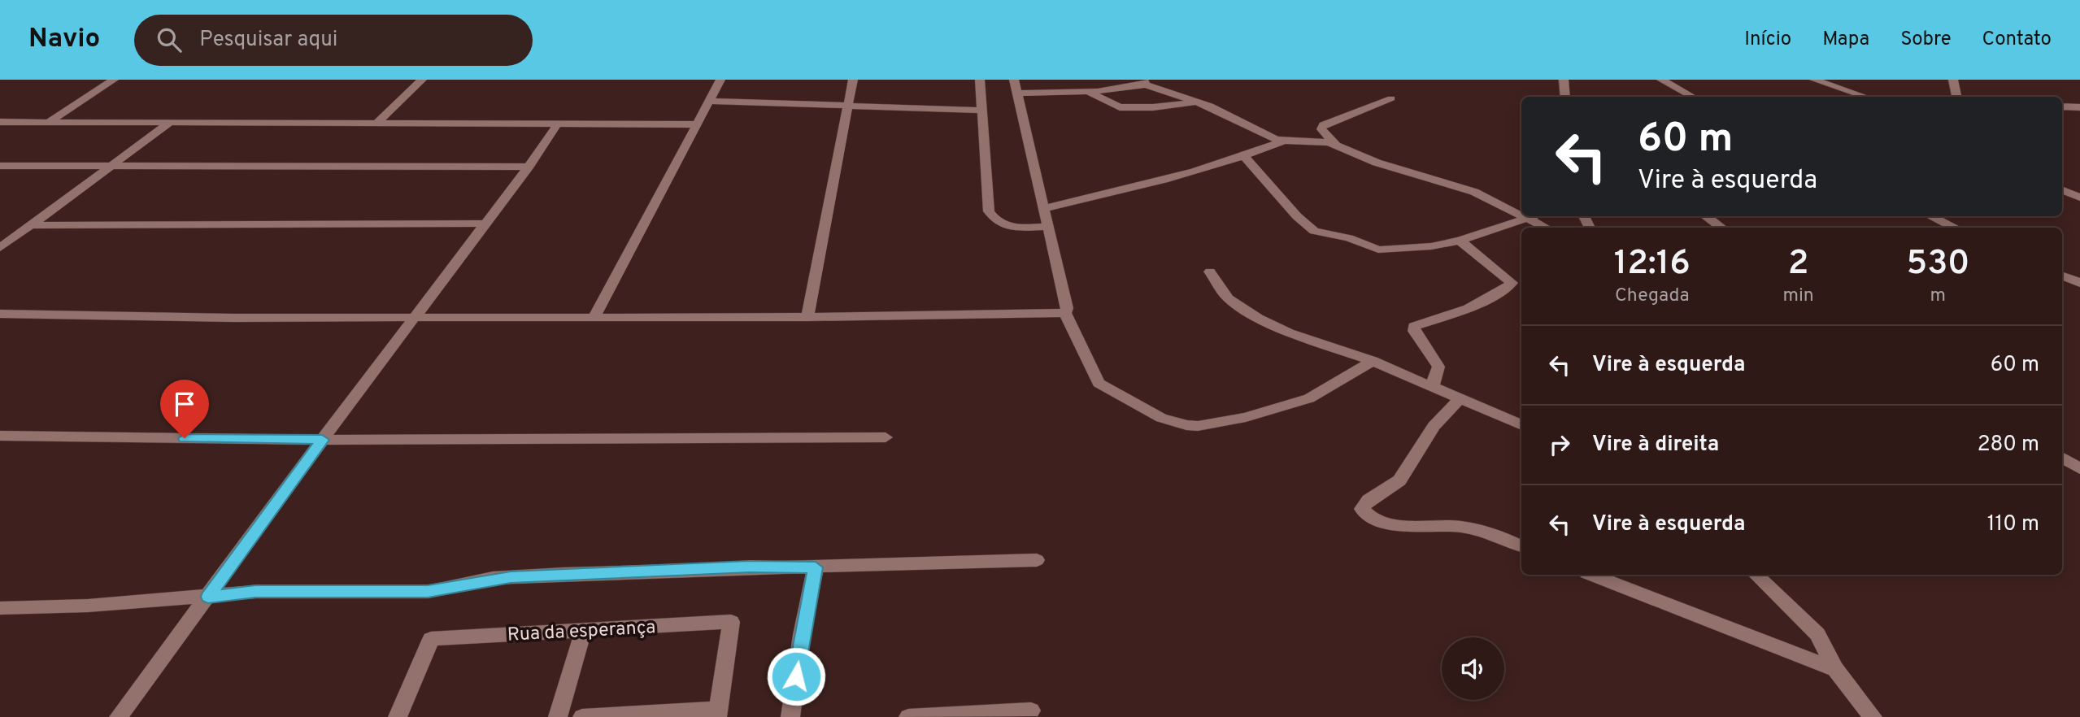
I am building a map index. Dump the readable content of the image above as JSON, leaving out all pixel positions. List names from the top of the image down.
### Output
{
  "streets": {
    "street": ["Rua da esperança"]
  },
  "page": {
    "header": "Navio",
    "search": "Pesquisar aqui",
    "nav": [
      "Início",
      "Mapa",
      "Sobre",
      "Contato"
    ],
    "turn": ["60 m", "Vire à esquerda"],
    "eta": [
      "12:16",
      "Chegada",
      "2",
      "min",
      "530",
      "m"
    ],
    "list": [
      {
        "name": "Vire à esquerda",
        "value": "60 m"
      },
      {
        "name": "Vire à direita",
        "value": "280 m"
      },
      {
        "name": "Vire à esquerda",
        "value": "110 m"
      }
    ]
  }
}
